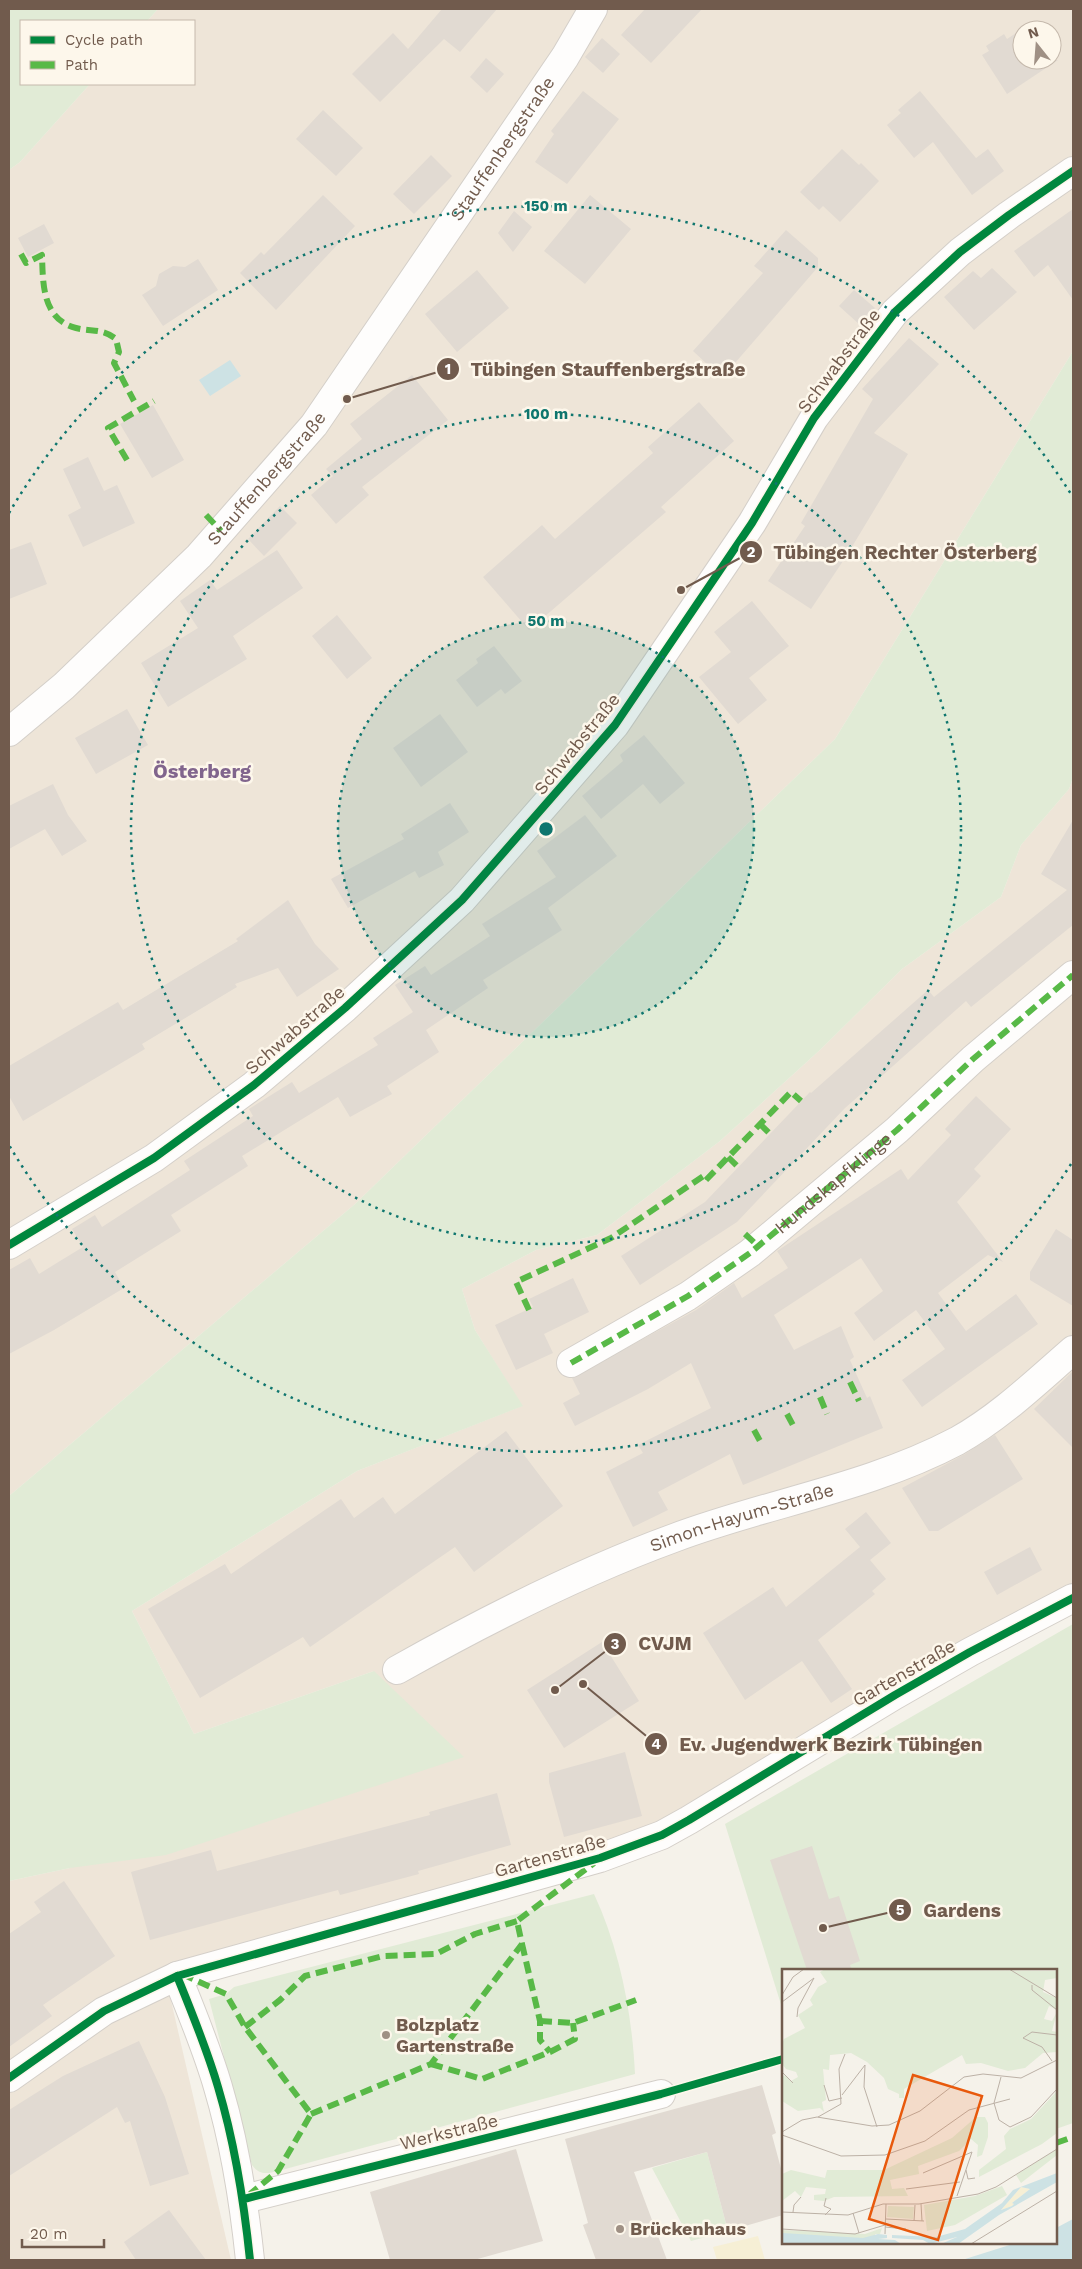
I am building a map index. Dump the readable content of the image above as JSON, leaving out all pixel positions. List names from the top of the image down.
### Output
{
  "streets": {
    "street": [
      "Stauffenbergstraße",
      "Schwabstraße",
      "Hundskapfklinge",
      "Simon-Hayum-Straße",
      "Gartenstraße",
      "Werkstraße"
    ]
  },
  "districts": ["Österberg"],
  "places": [
    "Tübingen Stauffenbergstraße",
    "Tübingen Rechter Österberg",
    "Ev. Jugendwerk Bezirk Tübingen",
    "CVJM",
    "Gardens",
    "Bolzplatz Gartenstraße",
    "Brückenhaus"
  ],
  "legend": ["Cycle path", "Path"],
  "scale_bar": "20 m",
  "north": "top",
  "rings": ["150 m", "100 m", "50 m"]
}
